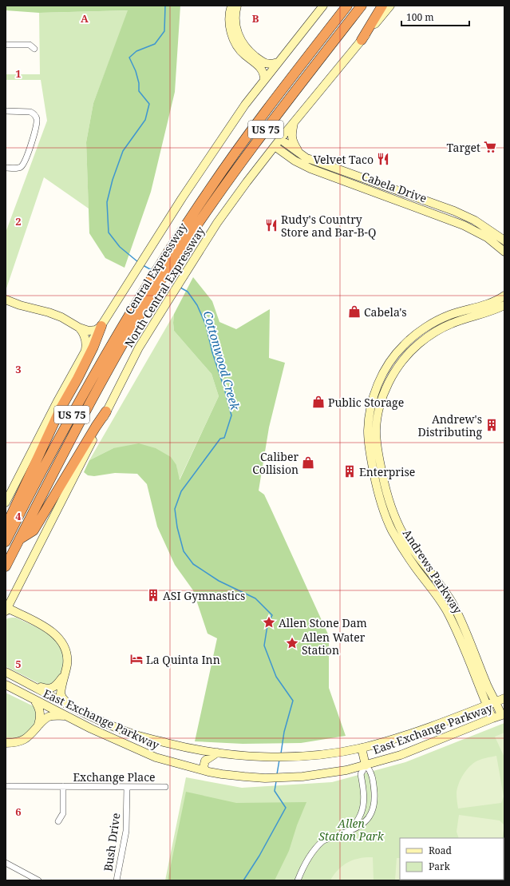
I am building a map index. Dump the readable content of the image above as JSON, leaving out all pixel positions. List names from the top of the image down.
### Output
{
  "streets": {
    "highway": ["US 75", "Central Expressway"],
    "main road": [
      "Cabela Drive",
      "North Central Expressway",
      "Andrews Parkway",
      "East Exchange Parkway"
    ],
    "street": ["Exchange Place", "Bush Drive"]
  },
  "crossings": [
    ["Cabela Drive", "North Central Expressway"],
    ["Andrews Parkway", "East Exchange Parkway"],
    ["Exchange Place", "Bush Drive"]
  ],
  "water": ["Cottonwood Creek"],
  "parks": ["Allen Station Park"],
  "places": {
    "supermarket": ["Target"],
    "restaurant": ["Velvet Taco", "Rudy's Country Store and Bar-B-Q"],
    "shop": ["Cabela's", "Public Storage", "Caliber Collision"],
    "building": ["Andrew's Distributing", "Enterprise", "ASI Gymnastics"],
    "place": ["Allen Stone Dam", "Allen Water Station"],
    "hotel": ["La Quinta Inn"]
  },
  "legend": ["Road", "Park"],
  "scale_bar": "100 m",
  "grid": {
    "columns": ["A", "B"],
    "rows": [
      "1",
      "2",
      "3",
      "4",
      "5",
      "6"
    ]
  }
}
